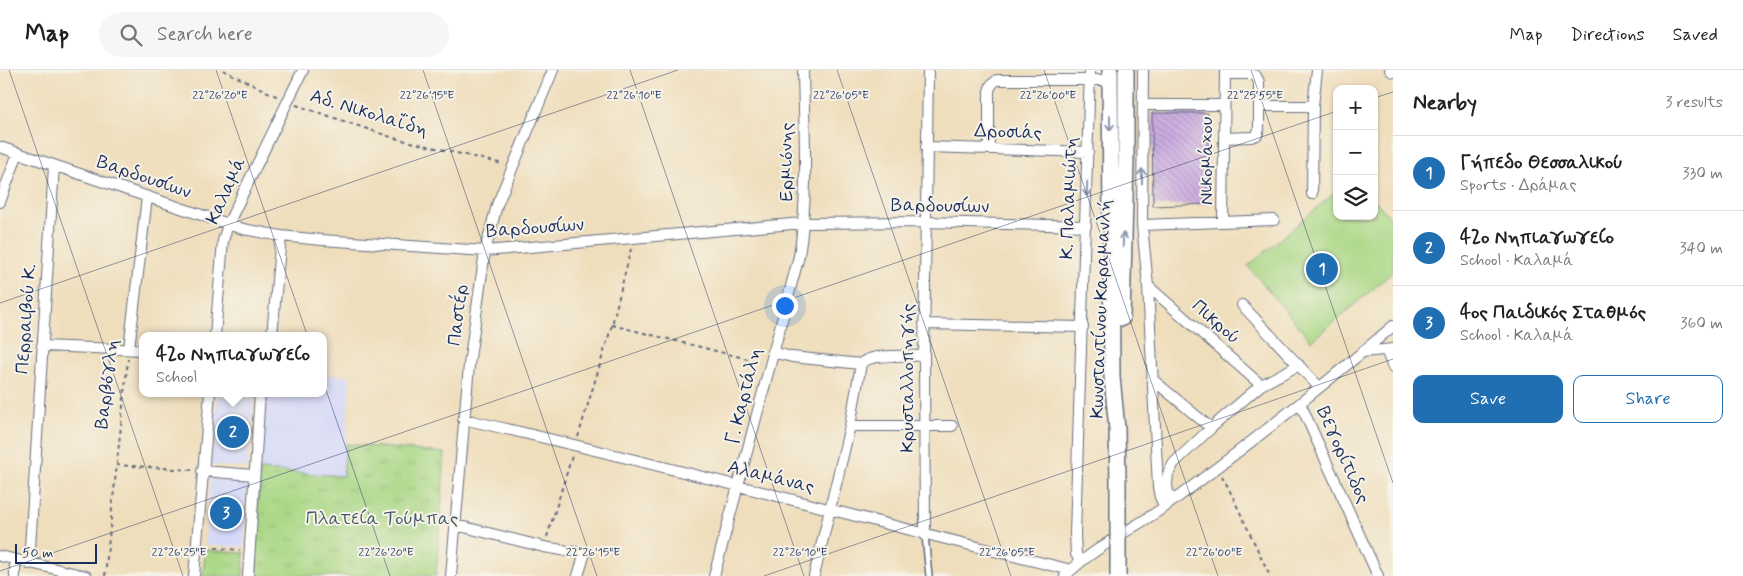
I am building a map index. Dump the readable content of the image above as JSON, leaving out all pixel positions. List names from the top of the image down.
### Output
{
  "streets": {
    "main road": ["Κωνσταντίνου Καραμανλή"],
    "street": [
      "Δροσιάς",
      "Νικομάχου",
      "Ερμιόνης",
      "Βαρδουσίων",
      "Καλαμά",
      "Κ. Παλαμιώτη",
      "Παστέρ",
      "Περραιβού Κ.",
      "Πικρού",
      "Κρυσταλλοπηγής",
      "Βαρβόγλη",
      "Γ. Καρτάλη",
      "Βεγορίτιδος",
      "Αλαμάνας"
    ],
    "path": ["Αδ. Νικολαΐδη"]
  },
  "crossings": [
    ["Αδ. Νικολαΐδη", "Καλαμά"],
    ["Αδ. Νικολαΐδη", "Παστέρ"],
    ["Δροσιάς", "Κ. Παλαμιώτη"],
    ["Δροσιάς", "Κρυσταλλοπηγής"],
    ["Ερμιόνης", "Βαρδουσίων"],
    ["Ερμιόνης", "Γ. Καρτάλη"],
    ["Βαρδουσίων", "Καλαμά"],
    ["Βαρδουσίων", "Κ. Παλαμιώτη"],
    ["Βαρδουσίων", "Παστέρ"],
    ["Βαρδουσίων", "Περραιβού Κ."],
    ["Βαρδουσίων", "Κρυσταλλοπηγής"],
    ["Βαρδουσίων", "Βαρβόγλη"],
    ["Βαρδουσίων", "Γ. Καρτάλη"],
    ["Κωνσταντίνου Καραμανλή", "Πικρού"],
    ["Παστέρ", "Αλαμάνας"],
    ["Κρυσταλλοπηγής", "Αλαμάνας"],
    ["Γ. Καρτάλη", "Αλαμάνας"]
  ],
  "parks": ["Πλατεία Τούμπας"],
  "scale_bar": "50 m",
  "page": {
    "header": "Map",
    "search": "Search here",
    "nav": ["Map", "Directions", "Saved"],
    "heading": ["Nearby", "3 results"],
    "map_buttons": ["+", "−"],
    "list": [
      {
        "mark": "1",
        "name": "Γήπεδο Θεσσαλικού",
        "note": "Sports · Δράμας",
        "value": "330 m"
      },
      {
        "mark": "2",
        "name": "42ο Νηπιαγωγείο",
        "note": "School · Καλαμά",
        "value": "340 m"
      },
      {
        "mark": "3",
        "name": "4ος Παιδικός Σταθμός",
        "note": "School · Καλαμά",
        "value": "360 m"
      }
    ],
    "pins": ["1", "2", "3"],
    "popup": ["42ο Νηπιαγωγείο", "School"],
    "buttons": ["Save", "Share"],
    "scale": "50 m"
  },
  "coordinates": [
    "22°26'20\"E",
    "22°26'10\"E",
    "22°26'05\"E",
    "22°25'55\"E",
    "22°26'15\"E",
    "22°26'00\"E",
    "22°26'25\"E"
  ]
}
